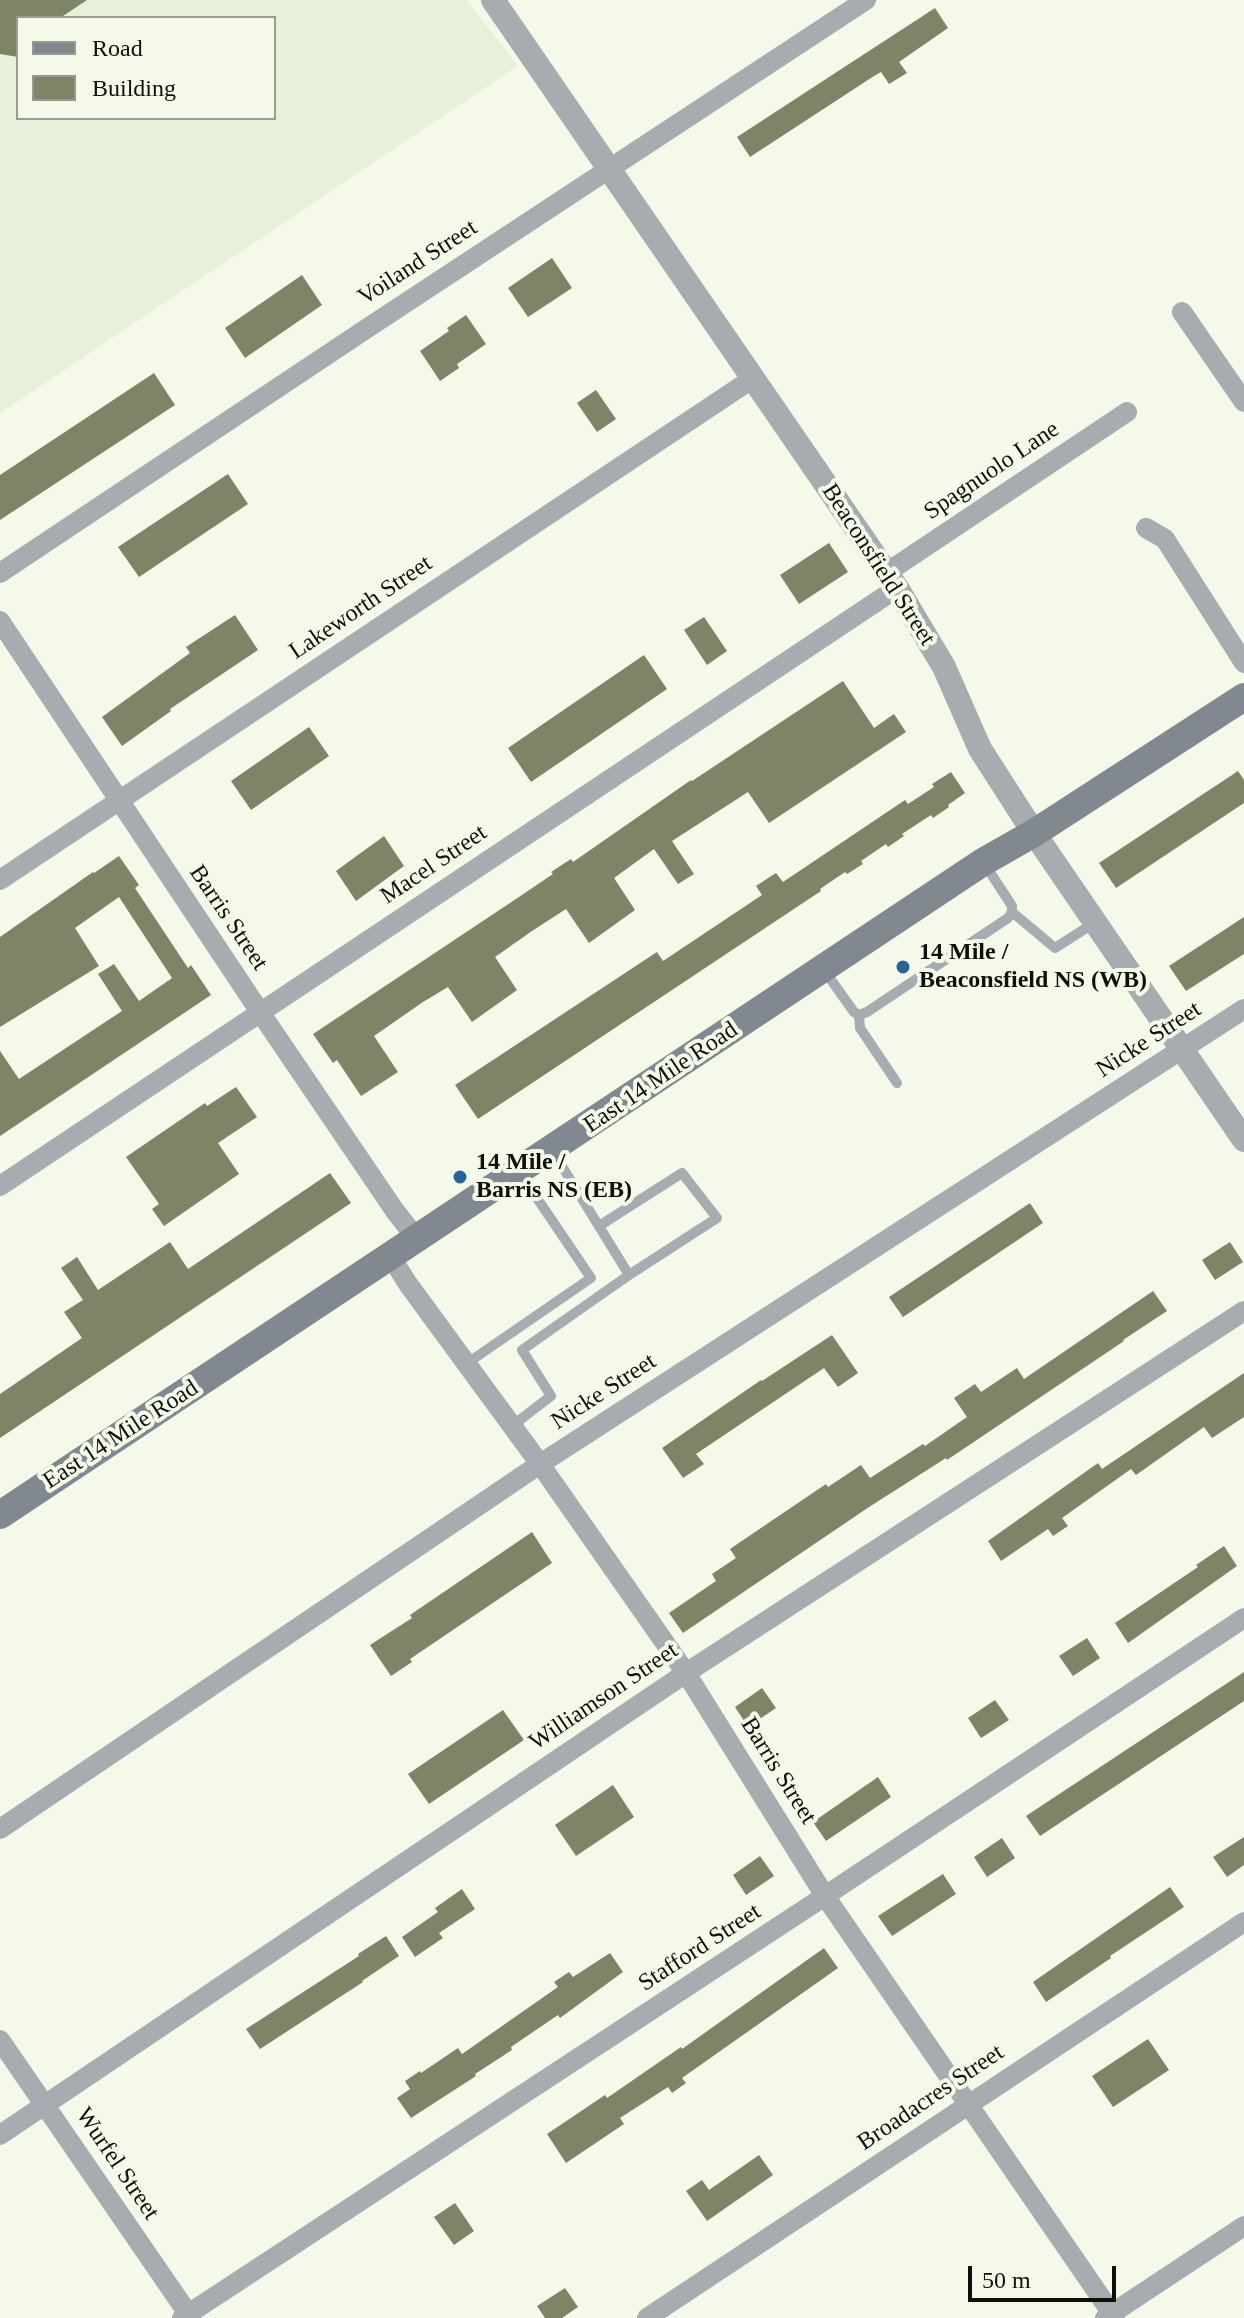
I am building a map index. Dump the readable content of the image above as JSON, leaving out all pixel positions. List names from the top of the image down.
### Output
{
  "streets": {
    "main road": ["East 14 Mile Road"],
    "street": [
      "Voiland Street",
      "Spagnuolo Lane",
      "Beaconsfield Street",
      "Lakeworth Street",
      "Macel Street",
      "Barris Street",
      "Nicke Street",
      "Williamson Street",
      "Stafford Street",
      "Broadacres Street",
      "Wurfel Street"
    ]
  },
  "crossings": [
    ["Voiland Street", "Beaconsfield Street"],
    ["Spagnuolo Lane", "Beaconsfield Street"],
    ["Spagnuolo Lane", "Macel Street"],
    ["Beaconsfield Street", "Lakeworth Street"],
    ["Beaconsfield Street", "Macel Street"],
    ["Beaconsfield Street", "Nicke Street"],
    ["Beaconsfield Street", "East 14 Mile Road"],
    ["Lakeworth Street", "Barris Street"],
    ["Macel Street", "Barris Street"],
    ["Barris Street", "Nicke Street"],
    ["Barris Street", "East 14 Mile Road"],
    ["Barris Street", "Williamson Street"],
    ["Barris Street", "Stafford Street"],
    ["Barris Street", "Broadacres Street"],
    ["Williamson Street", "Wurfel Street"],
    ["Stafford Street", "Wurfel Street"]
  ],
  "places": ["14 Mile / Beaconsfield NS (WB)", "14 Mile / Barris NS (EB)"],
  "legend": ["Road", "Building"],
  "scale_bar": "50 m"
}
